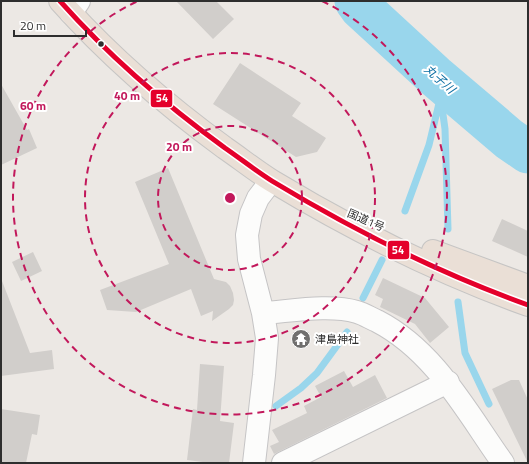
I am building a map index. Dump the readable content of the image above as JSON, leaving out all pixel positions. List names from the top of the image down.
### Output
{
  "streets": {
    "highway": ["国道1号"]
  },
  "water": ["丸子川"],
  "places": {
    "temple": ["津島神社"]
  },
  "lines": ["transit line 54"],
  "scale_bar": "20 m",
  "rings": ["40 m", "60 m", "20 m"]
}
